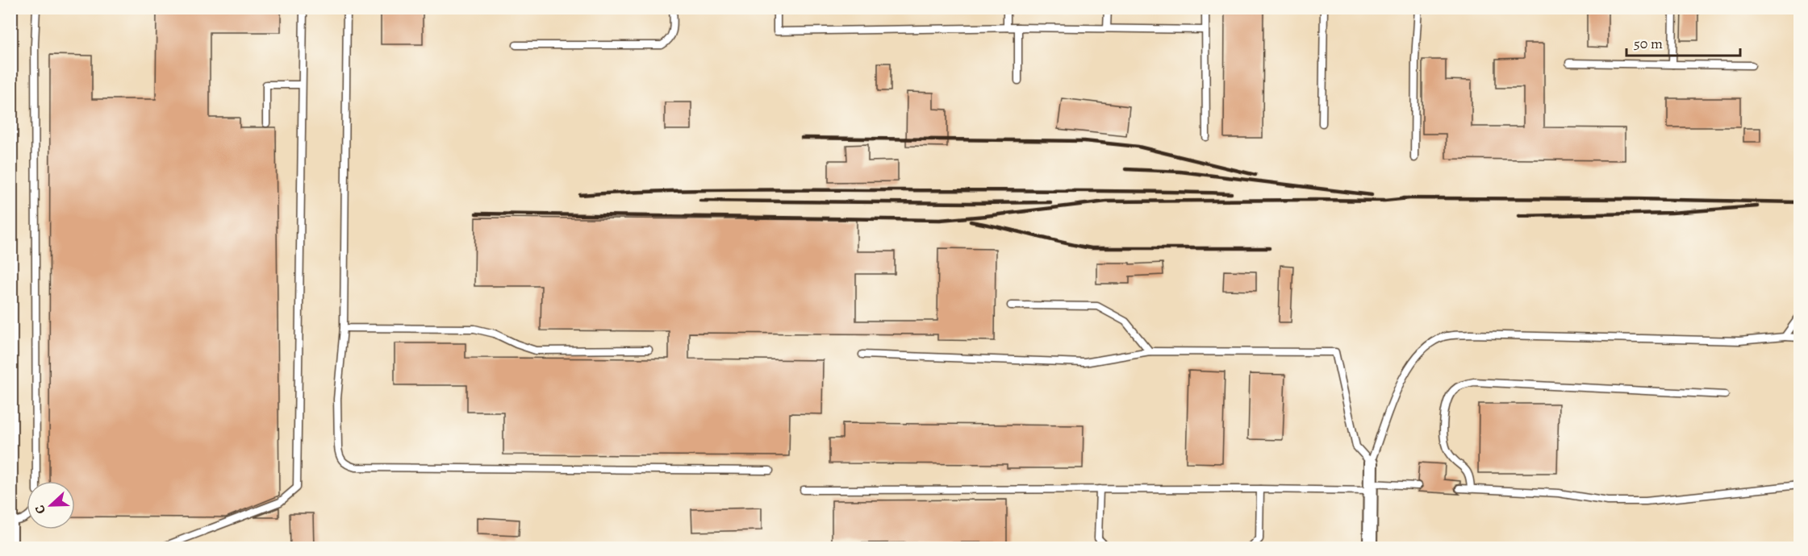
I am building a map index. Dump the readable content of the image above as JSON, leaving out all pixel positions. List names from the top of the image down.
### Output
{
  "scale_bar": "50 m",
  "north": "left"
}
